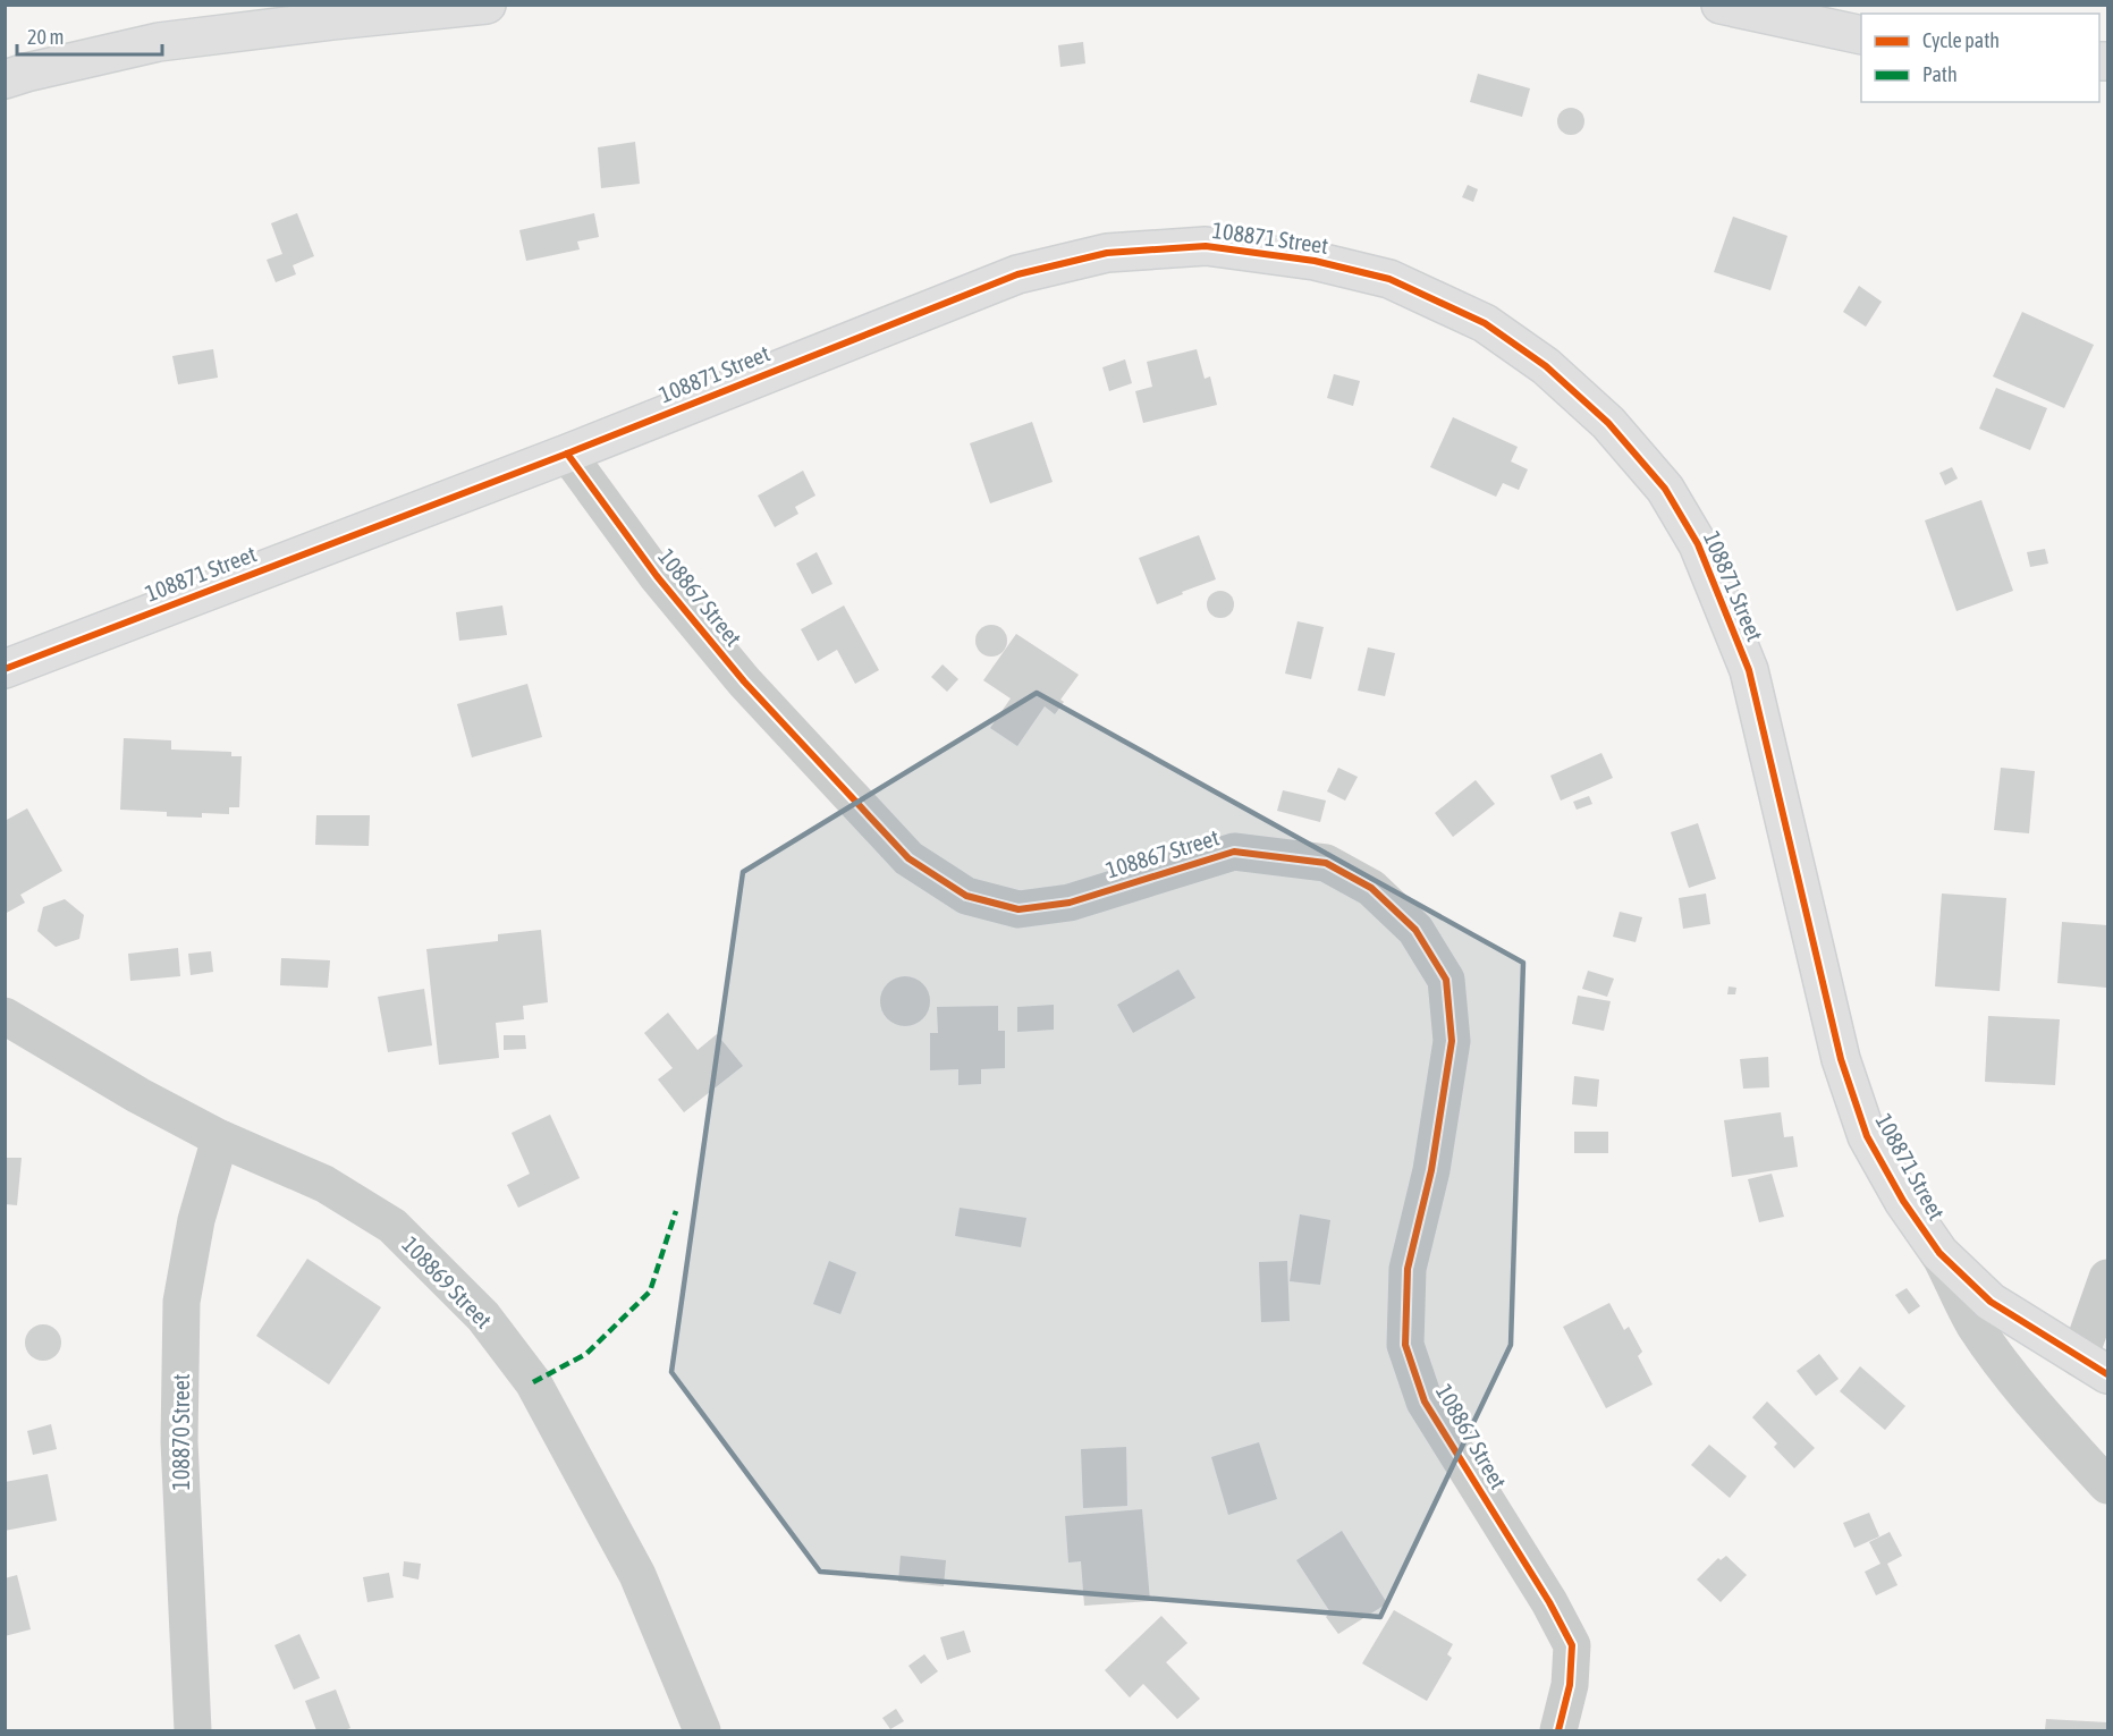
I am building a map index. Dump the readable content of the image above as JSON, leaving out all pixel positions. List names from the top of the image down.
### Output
{
  "streets": {
    "street": [
      "108871 Street",
      "108867 Street",
      "108869 Street",
      "108870 Street"
    ]
  },
  "crossings": [
    ["108871 Street", "108867 Street"],
    ["108869 Street", "108870 Street"]
  ],
  "legend": ["Cycle path", "Path"],
  "scale_bar": "20 m"
}
